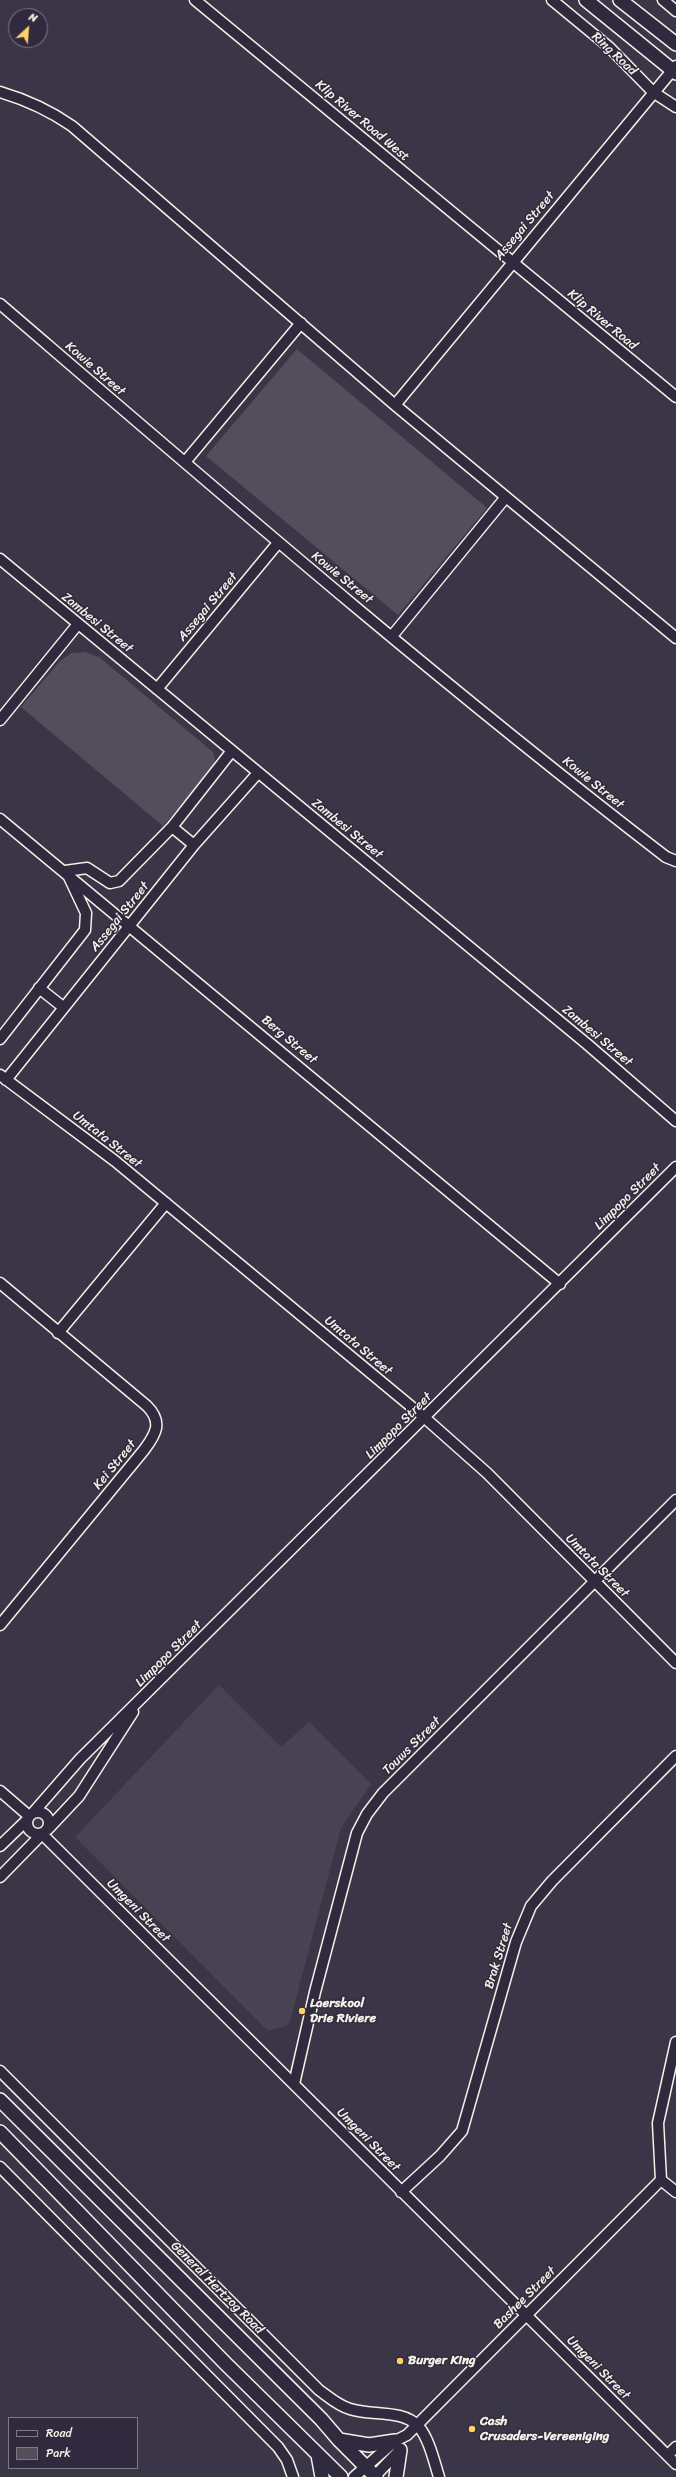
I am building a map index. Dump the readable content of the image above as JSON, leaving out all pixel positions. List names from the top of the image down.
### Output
{
  "streets": {
    "main road": ["Ring Road", "General Hertzog Road"],
    "street": [
      "Klip River Road West",
      "Assegai Street",
      "Klip River Road",
      "Kowie Street",
      "Zambesi Street",
      "Berg Street",
      "Umtata Street",
      "Limpopo Street",
      "Kei Street",
      "Touws Street",
      "Umgeni Street",
      "Brak Street",
      "Bashee Street"
    ]
  },
  "crossings": [
    ["Ring Road", "Assegai Street"],
    ["Klip River Road West", "Assegai Street"],
    ["Klip River Road West", "Klip River Road"],
    ["Assegai Street", "Klip River Road"],
    ["Assegai Street", "Kowie Street"],
    ["Assegai Street", "Zambesi Street"],
    ["Assegai Street", "Berg Street"],
    ["Assegai Street", "Umtata Street"],
    ["Berg Street", "Limpopo Street"],
    ["Umtata Street", "Limpopo Street"],
    ["Umtata Street", "Touws Street"],
    ["Limpopo Street", "Umgeni Street"],
    ["Touws Street", "Umgeni Street"],
    ["Umgeni Street", "Brak Street"],
    ["Umgeni Street", "Bashee Street"],
    ["General Hertzog Road", "Bashee Street"]
  ],
  "places": ["Laerskool Drie Riviere", "Burger King", "Cash Crusaders-Vereeniging"],
  "legend": ["Road", "Park"],
  "north": "top right"
}
